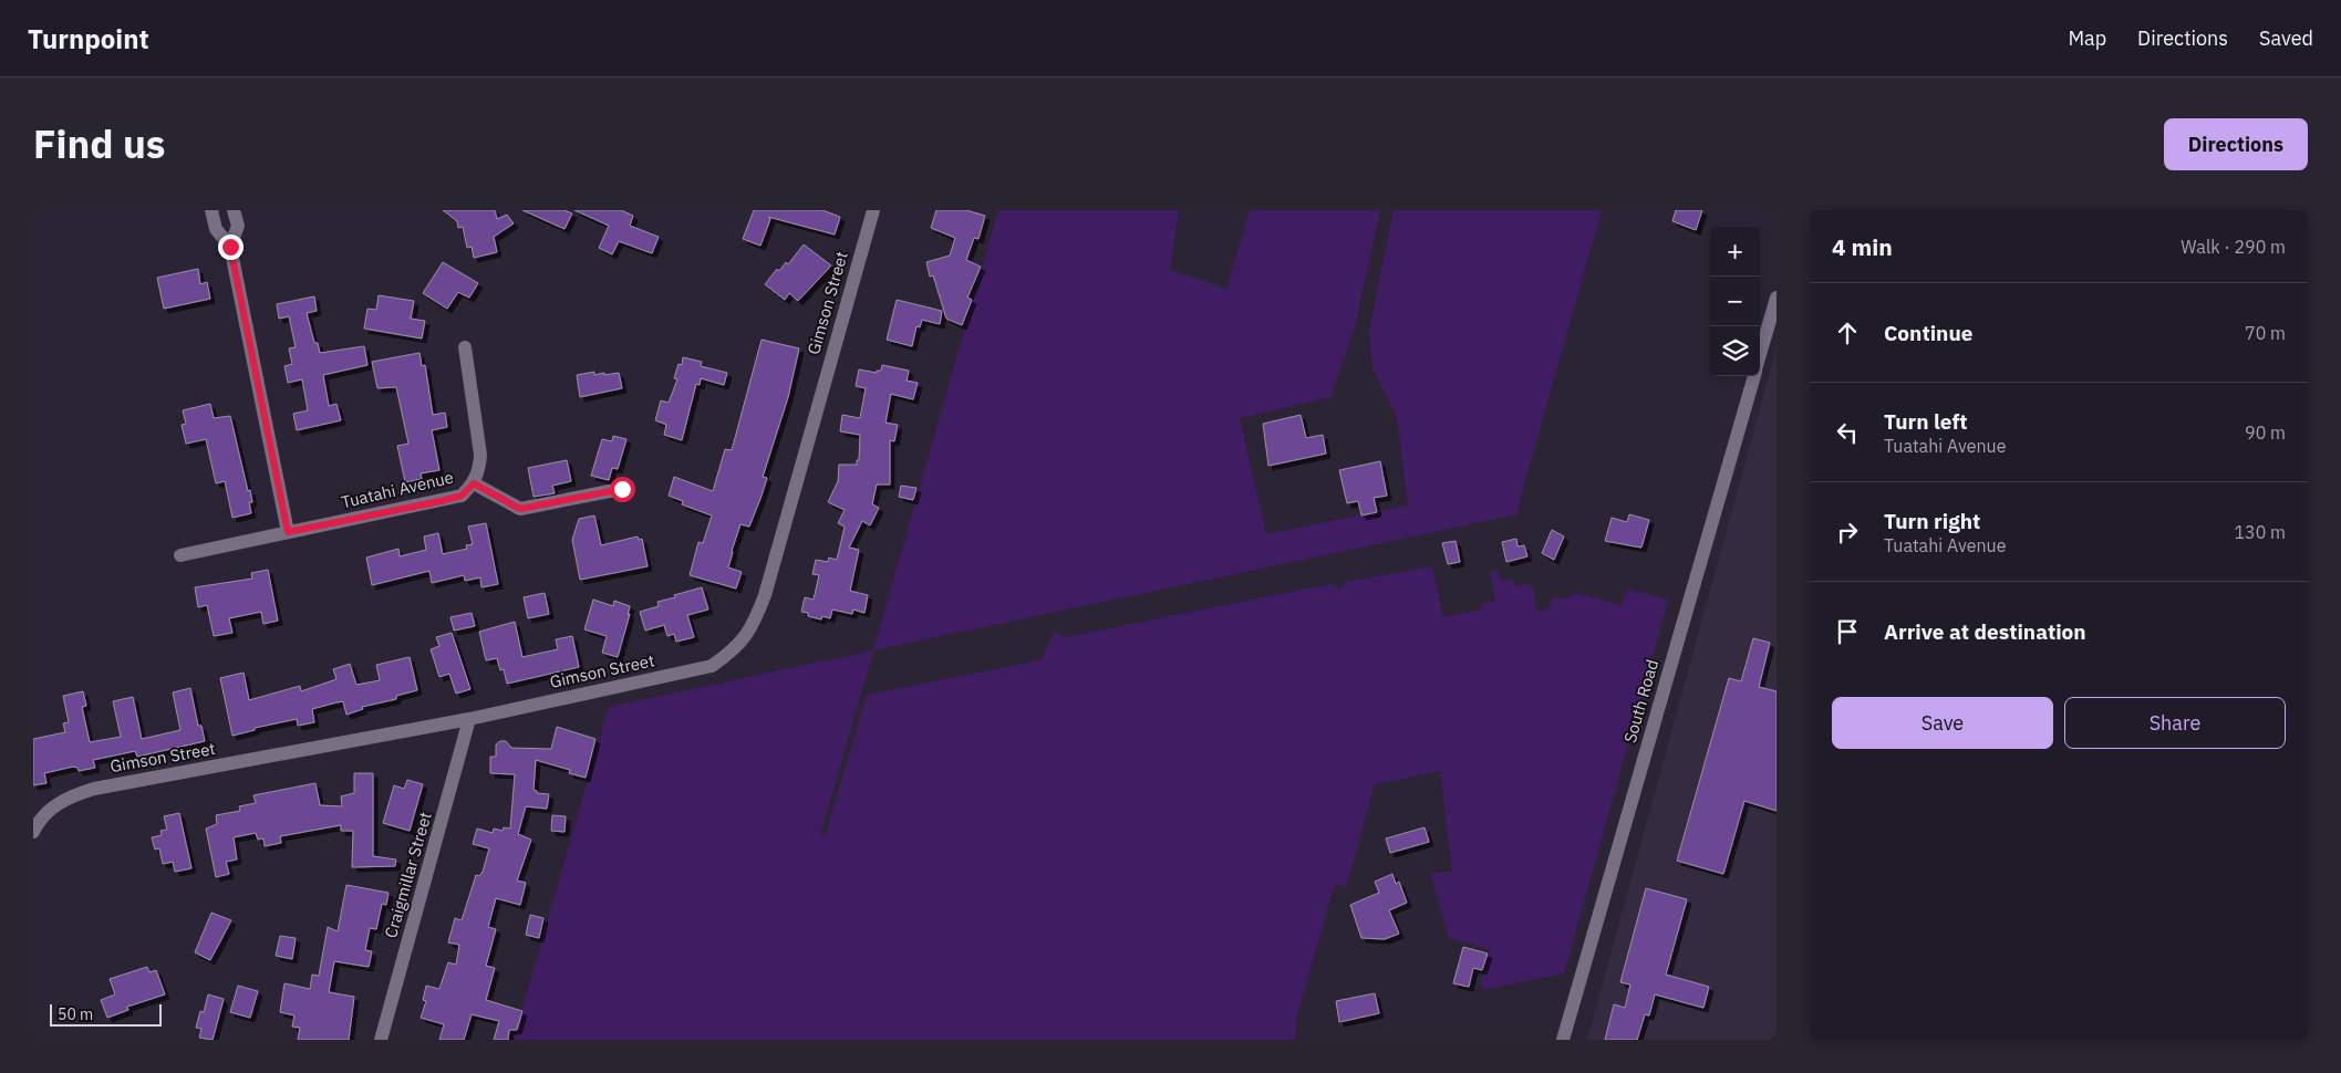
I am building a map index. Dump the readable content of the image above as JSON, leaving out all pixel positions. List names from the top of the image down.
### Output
{
  "streets": {
    "street": [
      "Gimson Street",
      "Tuatahi Avenue",
      "South Road",
      "Craigmillar Street"
    ]
  },
  "crossings": [
    ["Gimson Street", "Craigmillar Street"]
  ],
  "scale_bar": "50 m",
  "page": {
    "header": "Turnpoint",
    "nav": ["Map", "Directions", "Saved"],
    "title": "Find us",
    "buttons": [
      "Directions",
      ["Save", "Share"]
    ],
    "heading": ["4 min", "Walk · 290 m"],
    "map_buttons": ["+", "−"],
    "list": [
      ["Continue", "70 m"],
      ["Turn left", "Tuatahi Avenue", "90 m"],
      ["Turn right", "Tuatahi Avenue", "130 m"],
      "Arrive at destination"
    ],
    "scale": "50 m"
  }
}
